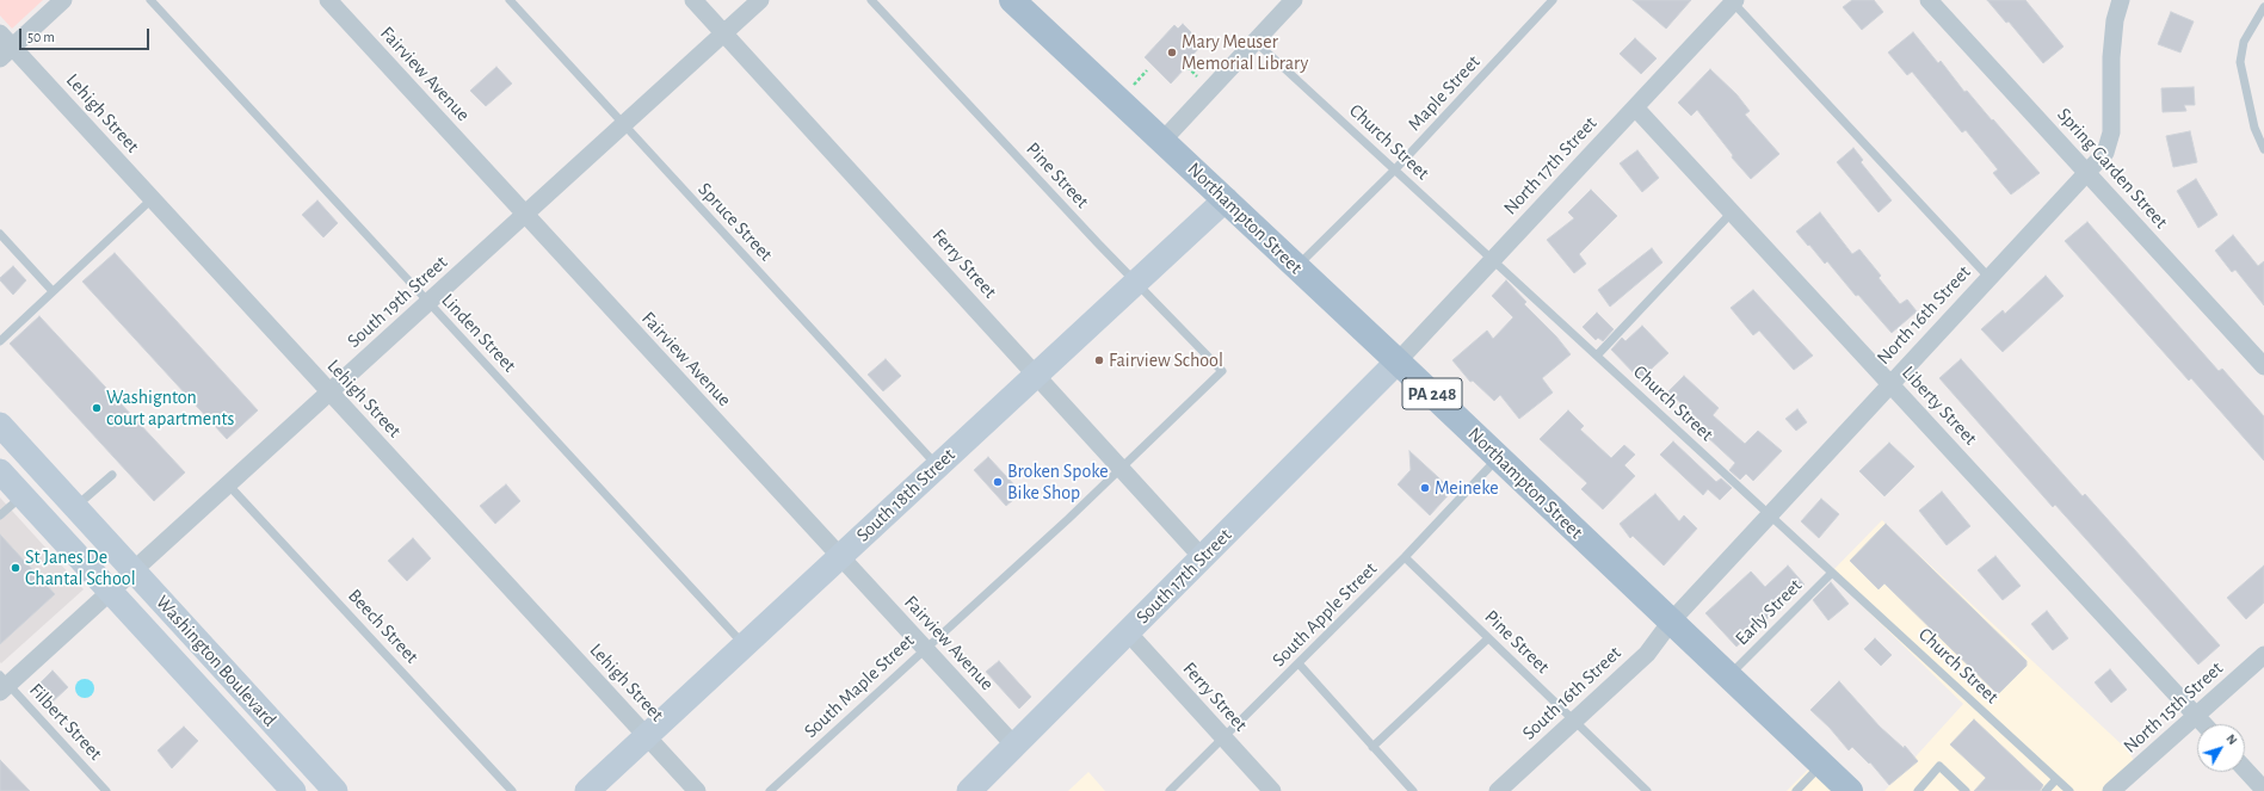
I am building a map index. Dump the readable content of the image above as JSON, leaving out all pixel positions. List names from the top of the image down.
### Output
{
  "streets": {
    "main road": ["Northampton Street", "PA 248"],
    "street": [
      "Fairview Avenue",
      "Lehigh Street",
      "North 17th Street",
      "Spring Garden Street",
      "Ferry Street",
      "South 19th Street",
      "North 16th Street",
      "Liberty Street",
      "South 18th Street",
      "South 17th Street",
      "Washington Boulevard",
      "South 16th Street",
      "North 15th Street"
    ],
    "lane": [
      "Maple Street",
      "Church Street",
      "Pine Street",
      "Spruce Street",
      "Linden Street",
      "Early Street",
      "South Apple Street",
      "Beech Street",
      "South Maple Street",
      "Filbert Street"
    ]
  },
  "crossings": [
    ["Fairview Avenue", "South 19th Street"],
    ["Fairview Avenue", "South 18th Street"],
    ["Fairview Avenue", "South 17th Street"],
    ["Fairview Avenue", "South Maple Street"],
    ["Maple Street", "Church Street"],
    ["Maple Street", "Northampton Street"],
    ["Lehigh Street", "South 19th Street"],
    ["Lehigh Street", "South 18th Street"],
    ["Church Street", "North 17th Street"],
    ["Church Street", "North 16th Street"],
    ["Church Street", "Early Street"],
    ["North 17th Street", "Northampton Street"],
    ["North 17th Street", "Liberty Street"],
    ["North 17th Street", "South 17th Street"],
    ["Spring Garden Street", "North 16th Street"],
    ["Pine Street", "South 18th Street"],
    ["Pine Street", "South Apple Street"],
    ["Pine Street", "South Maple Street"],
    ["Pine Street", "South 16th Street"],
    ["Northampton Street", "North 16th Street"],
    ["Northampton Street", "South 18th Street"],
    ["Northampton Street", "South 17th Street"],
    ["Northampton Street", "Early Street"],
    ["Northampton Street", "South Apple Street"],
    ["Northampton Street", "South 16th Street"],
    ["Spruce Street", "South 19th Street"],
    ["Spruce Street", "South 18th Street"],
    ["Ferry Street", "South 19th Street"],
    ["Ferry Street", "South 18th Street"],
    ["Ferry Street", "South 17th Street"],
    ["Ferry Street", "South Apple Street"],
    ["Ferry Street", "South Maple Street"],
    ["South 19th Street", "Linden Street"],
    ["South 19th Street", "Beech Street"],
    ["South 19th Street", "Washington Boulevard"],
    ["South 19th Street", "Filbert Street"],
    ["North 16th Street", "Liberty Street"],
    ["North 16th Street", "South 16th Street"],
    ["Linden Street", "South 18th Street"],
    ["Liberty Street", "North 15th Street"]
  ],
  "places": [
    "Mary Meuser Memorial Library",
    "Fairview School",
    "Washignton court apartments",
    "Broken Spoke Bike Shop",
    "Meineke",
    "St Janes De Chantal School"
  ],
  "scale_bar": "50 m",
  "north": "top right"
}
